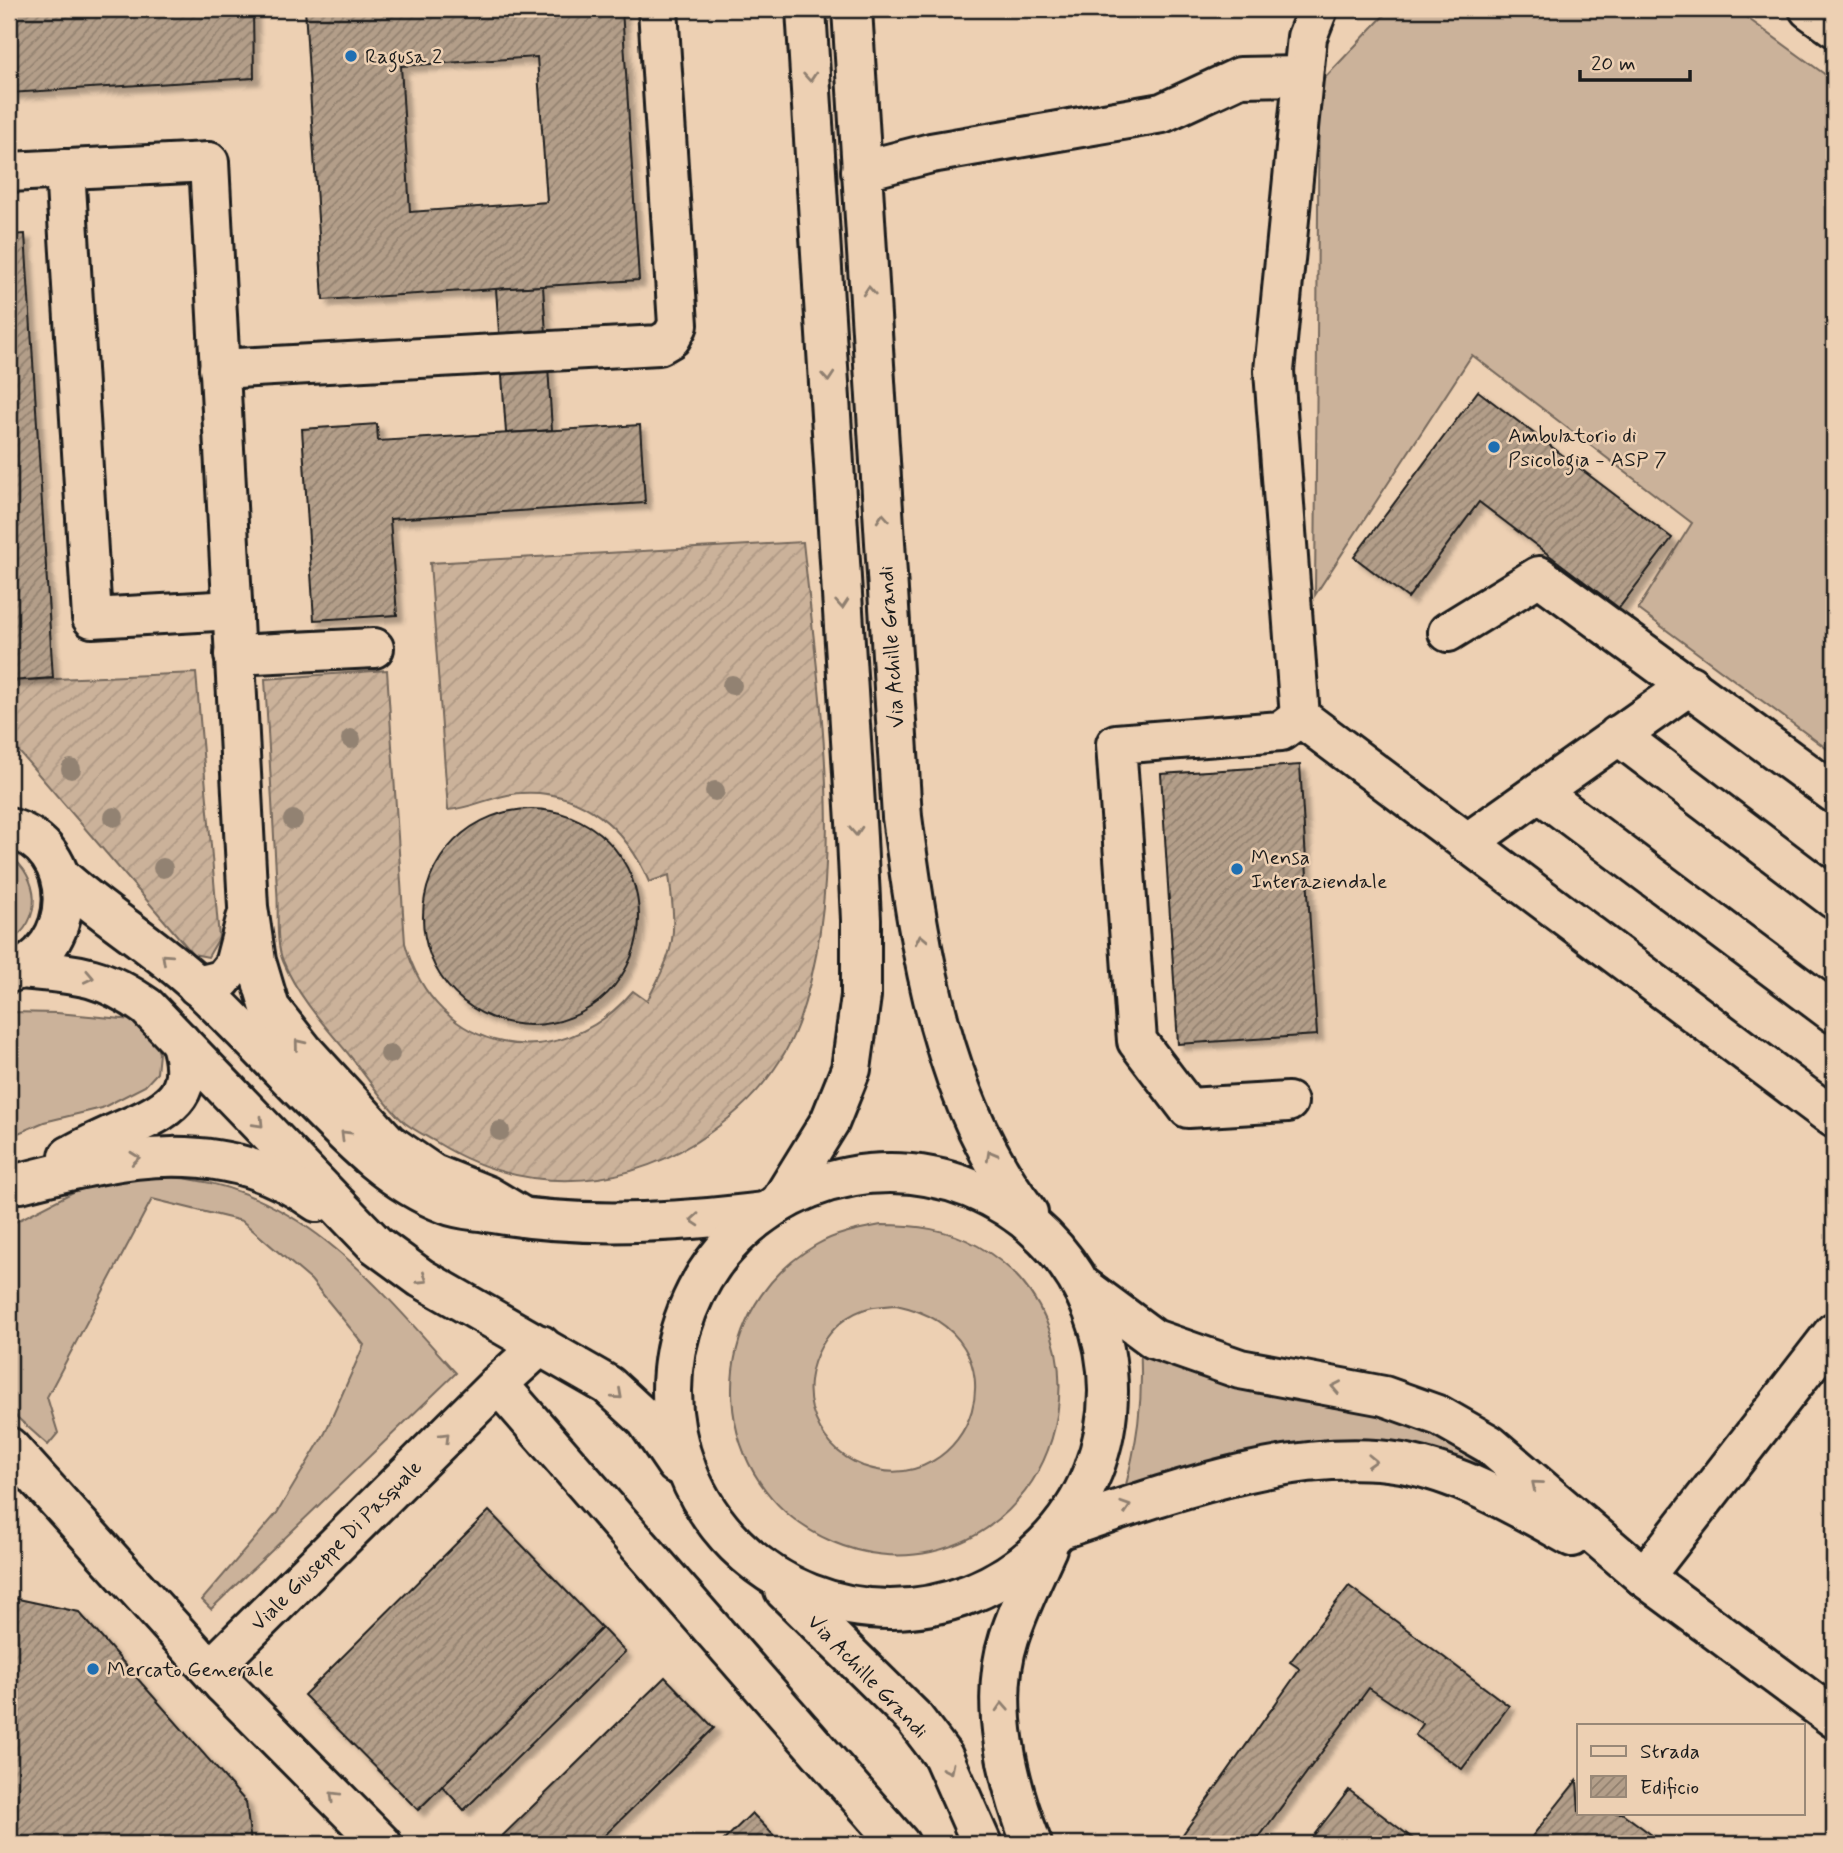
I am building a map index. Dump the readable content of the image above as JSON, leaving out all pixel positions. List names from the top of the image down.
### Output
{
  "streets": {
    "main road": ["Via Achille Grandi", "Viale Giuseppe Di Pasquale"]
  },
  "one_way": ["Viale Giuseppe Di Pasquale"],
  "places": [
    "Ragusa 2",
    "Ambulatorio di Psicologia - ASP 7",
    "Mensa Interaziendale",
    "Mercato Generale"
  ],
  "legend": ["Strada", "Edificio"],
  "scale_bar": "20 m"
}
